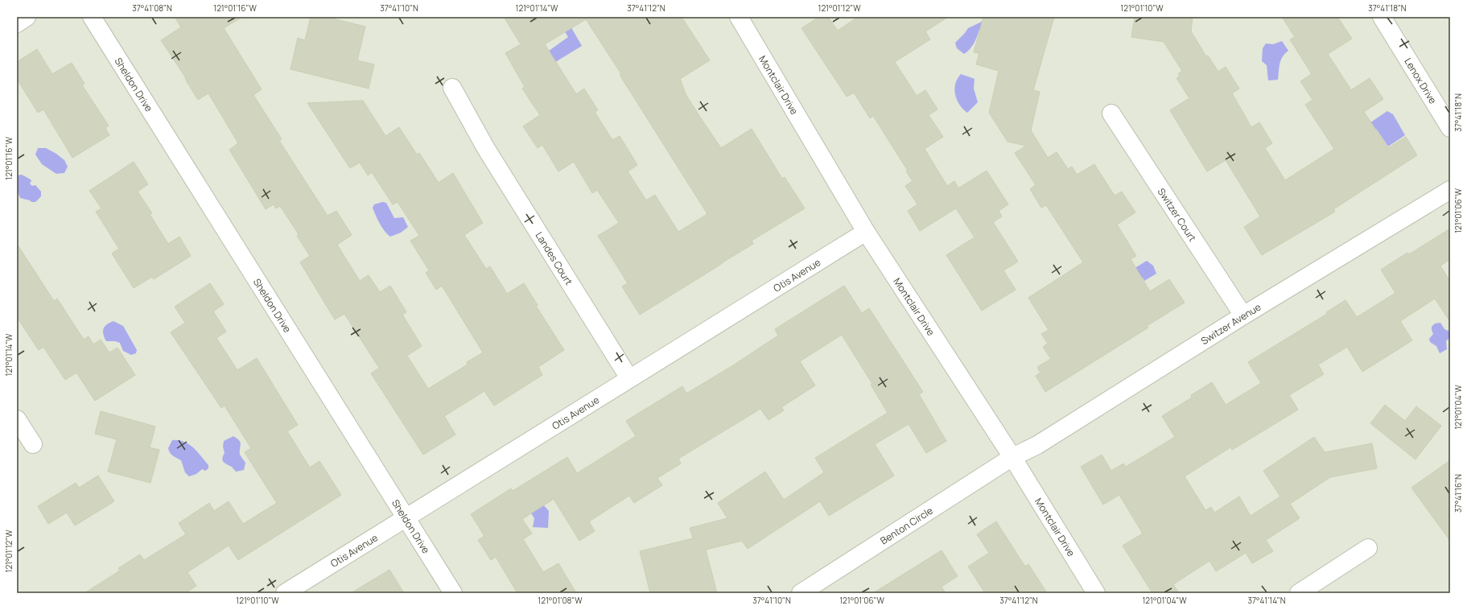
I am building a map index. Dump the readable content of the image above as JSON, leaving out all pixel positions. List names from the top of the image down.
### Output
{
  "streets": {
    "street": [
      "Lenox Drive",
      "Sheldon Drive",
      "Montclair Drive",
      "Switzer Court",
      "Landes Court",
      "Otis Avenue",
      "Switzer Avenue",
      "Benton Circle"
    ]
  },
  "crossings": [
    ["Sheldon Drive", "Otis Avenue"],
    ["Montclair Drive", "Otis Avenue"],
    ["Montclair Drive", "Switzer Avenue"],
    ["Montclair Drive", "Benton Circle"],
    ["Switzer Court", "Switzer Avenue"],
    ["Landes Court", "Otis Avenue"],
    ["Switzer Avenue", "Benton Circle"]
  ],
  "coordinates": [
    "37°41'08\"N",
    "121°01'16\"W",
    "37°41'10\"N",
    "121°01'14\"W",
    "37°41'12\"N",
    "121°01'12\"W",
    "121°01'10\"W",
    "37°41'18\"N",
    "121°01'06\"W",
    "121°01'04\"W",
    "37°41'16\"N",
    "121°01'08\"W",
    "37°41'14\"N"
  ]
}
